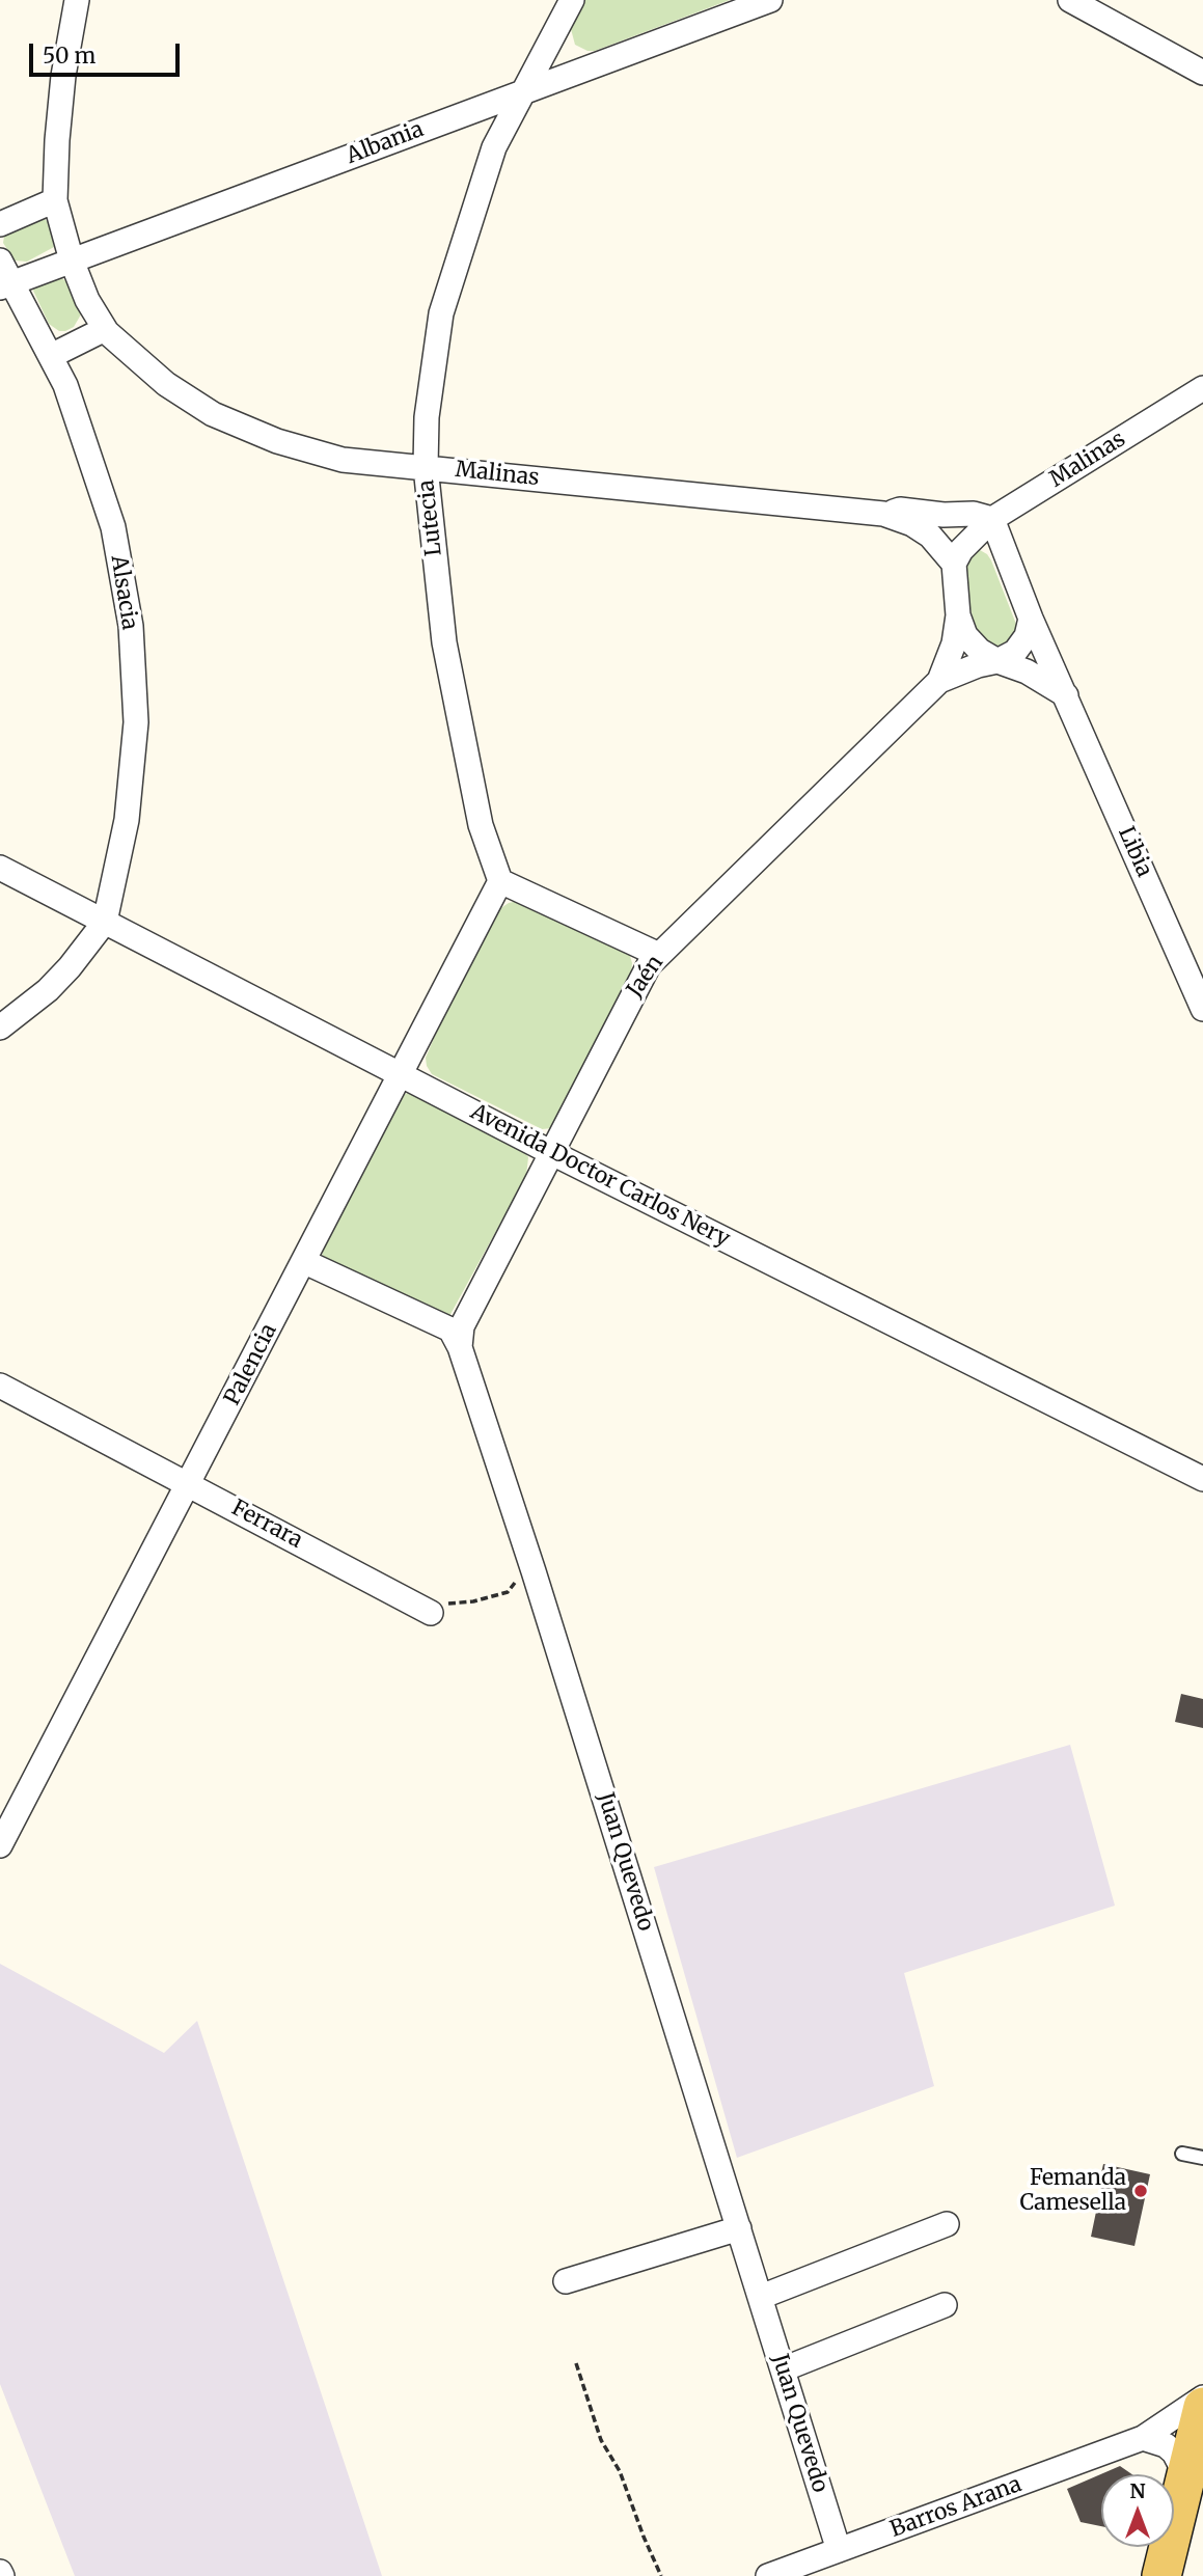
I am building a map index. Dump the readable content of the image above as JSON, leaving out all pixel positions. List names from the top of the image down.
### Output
{
  "streets": {
    "street": [
      "Albania",
      "Malinas",
      "Lutecia",
      "Alsacia",
      "Libia",
      "Jaén",
      "Avenida Doctor Carlos Nery",
      "Palencia",
      "Ferrara",
      "Juan Quevedo",
      "Barros Arana"
    ]
  },
  "crossings": [
    ["Albania", "Malinas"],
    ["Albania", "Lutecia"],
    ["Albania", "Alsacia"],
    ["Malinas", "Lutecia"],
    ["Malinas", "Libia"],
    ["Lutecia", "Palencia"],
    ["Alsacia", "Avenida Doctor Carlos Nery"],
    ["Jaén", "Avenida Doctor Carlos Nery"],
    ["Jaén", "Juan Quevedo"],
    ["Avenida Doctor Carlos Nery", "Palencia"],
    ["Palencia", "Ferrara"],
    ["Palencia", "Juan Quevedo"],
    ["Juan Quevedo", "Barros Arana"]
  ],
  "places": ["Femanda Camesella"],
  "scale_bar": "50 m",
  "north": "top"
}
